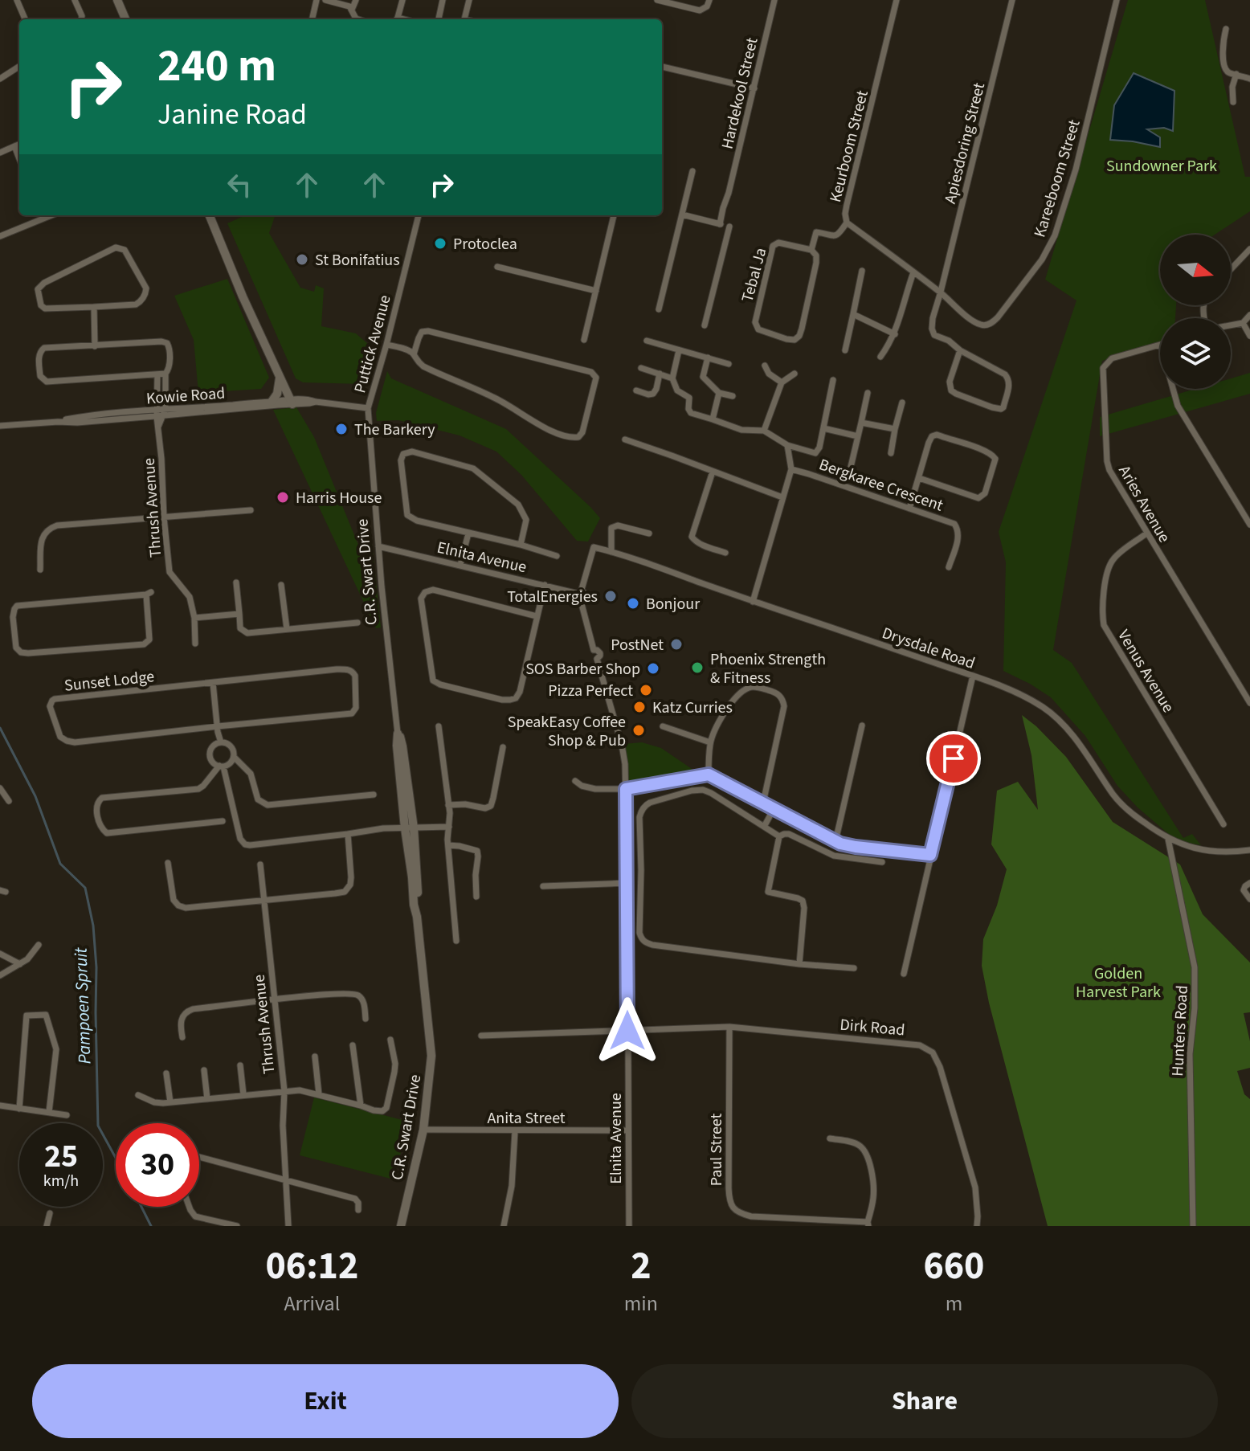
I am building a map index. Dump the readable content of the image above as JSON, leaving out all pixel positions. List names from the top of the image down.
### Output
{
  "streets": {
    "street": [
      "Hardekool Street",
      "Apiesdoring Street",
      "Keurboom Street",
      "Kareeboom Street",
      "Tebal Ja",
      "Puttick Avenue",
      "Kowie Road",
      "Bergkaree Crescent",
      "Aries Avenue",
      "Thrush Avenue",
      "Elnita Avenue",
      "C.R. Swart Drive",
      "Drysdale Road",
      "Venus Avenue",
      "Sunset Lodge",
      "Dirk Road",
      "Hunters Road",
      "Anita Street",
      "Paul Street"
    ]
  },
  "crossings": [
    ["Apiesdoring Street", "Keurboom Street"],
    ["Apiesdoring Street", "Kareeboom Street"],
    ["Keurboom Street", "Kareeboom Street"],
    ["Puttick Avenue", "Kowie Road"],
    ["Puttick Avenue", "C.R. Swart Drive"],
    ["Kowie Road", "Thrush Avenue"],
    ["Kowie Road", "C.R. Swart Drive"],
    ["Aries Avenue", "Venus Avenue"],
    ["Elnita Avenue", "C.R. Swart Drive"],
    ["Elnita Avenue", "Dirk Road"],
    ["Elnita Avenue", "Anita Street"],
    ["C.R. Swart Drive", "Anita Street"],
    ["Drysdale Road", "Hunters Road"],
    ["Dirk Road", "Paul Street"]
  ],
  "water": ["Pampoen Spruit"],
  "parks": ["Sundowner Park", "Golden Harvest Park"],
  "places": [
    "Protoclea",
    "St Bonifatius",
    "The Barkery",
    "Harris House",
    "TotalEnergies",
    "Bonjour",
    "PostNet",
    "Phoenix Strength & Fitness",
    "SOS Barber Shop",
    "Pizza Perfect",
    "Katz Curries",
    "SpeakEasy Coffee Shop & Pub"
  ],
  "north": "right",
  "page": {
    "turn": ["240 m", "Janine Road"],
    "speed": "25 km/h",
    "limit": "30",
    "eta": [
      "06:12",
      "Arrival",
      "2",
      "min",
      "660",
      "m"
    ],
    "buttons": ["Exit", "Share"]
  }
}
